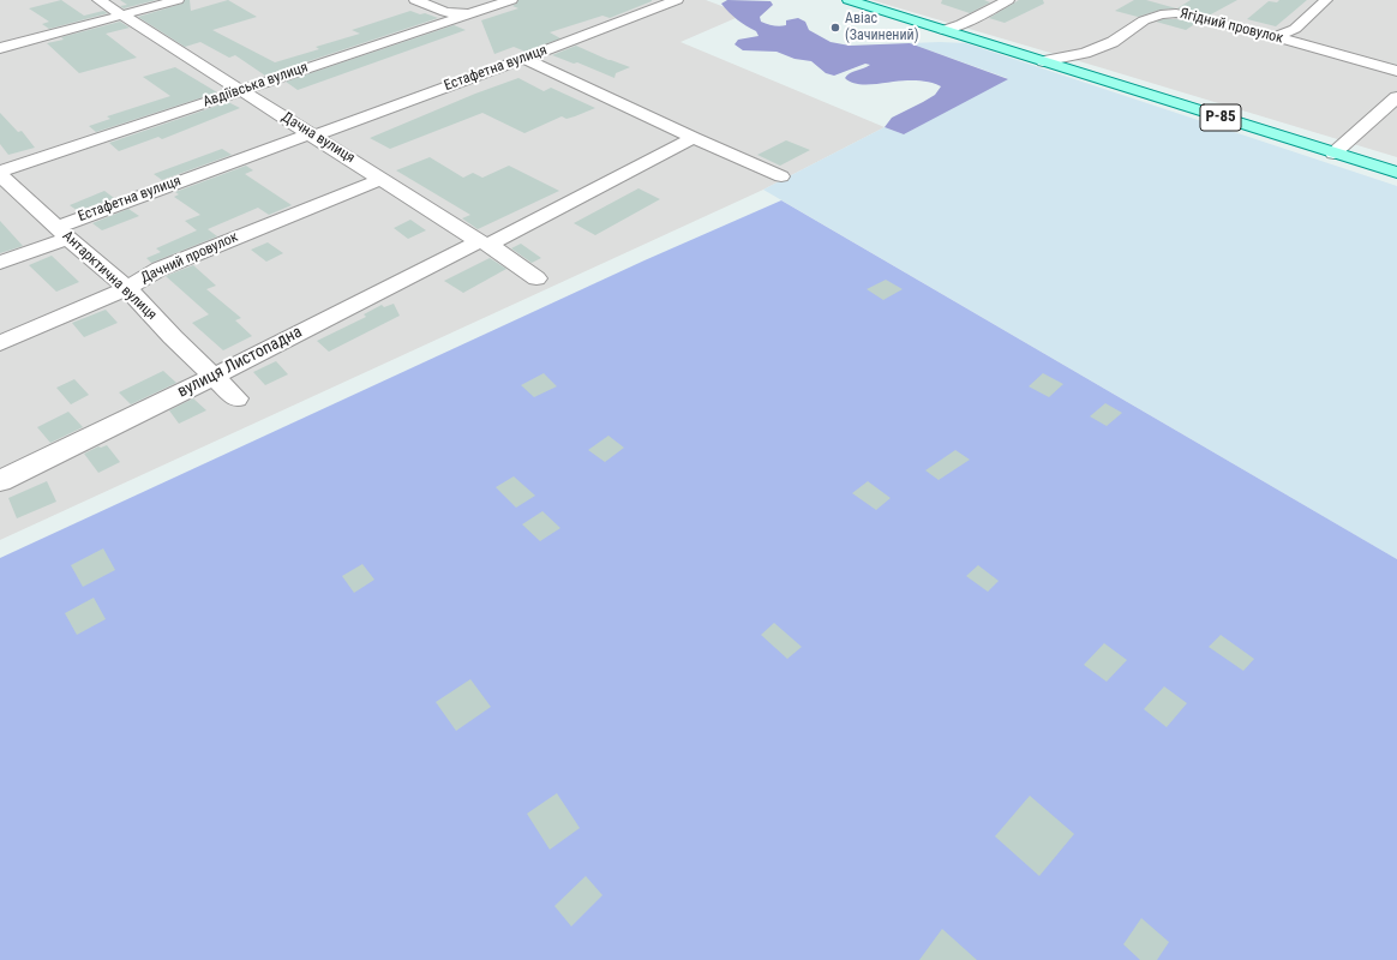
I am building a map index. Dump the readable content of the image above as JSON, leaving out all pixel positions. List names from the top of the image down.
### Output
{
  "streets": {
    "main road": ["Р-85"],
    "street": [
      "Ягідний провулок",
      "Естафетна вулиця",
      "Авдіївська вулиця",
      "Дачна вулиця",
      "Дачний провулок",
      "Антарктична вулиця",
      "вулиця Листопадна"
    ]
  },
  "crossings": [
    ["Ягідний провулок", "Р-85"],
    ["Естафетна вулиця", "Дачна вулиця"],
    ["Естафетна вулиця", "Антарктична вулиця"],
    ["Авдіївська вулиця", "Дачна вулиця"],
    ["Дачна вулиця", "Дачний провулок"],
    ["Дачна вулиця", "вулиця Листопадна"],
    ["Дачний провулок", "Антарктична вулиця"],
    ["Антарктична вулиця", "вулиця Листопадна"]
  ],
  "places": ["Авіас (Зачинений)"]
}
